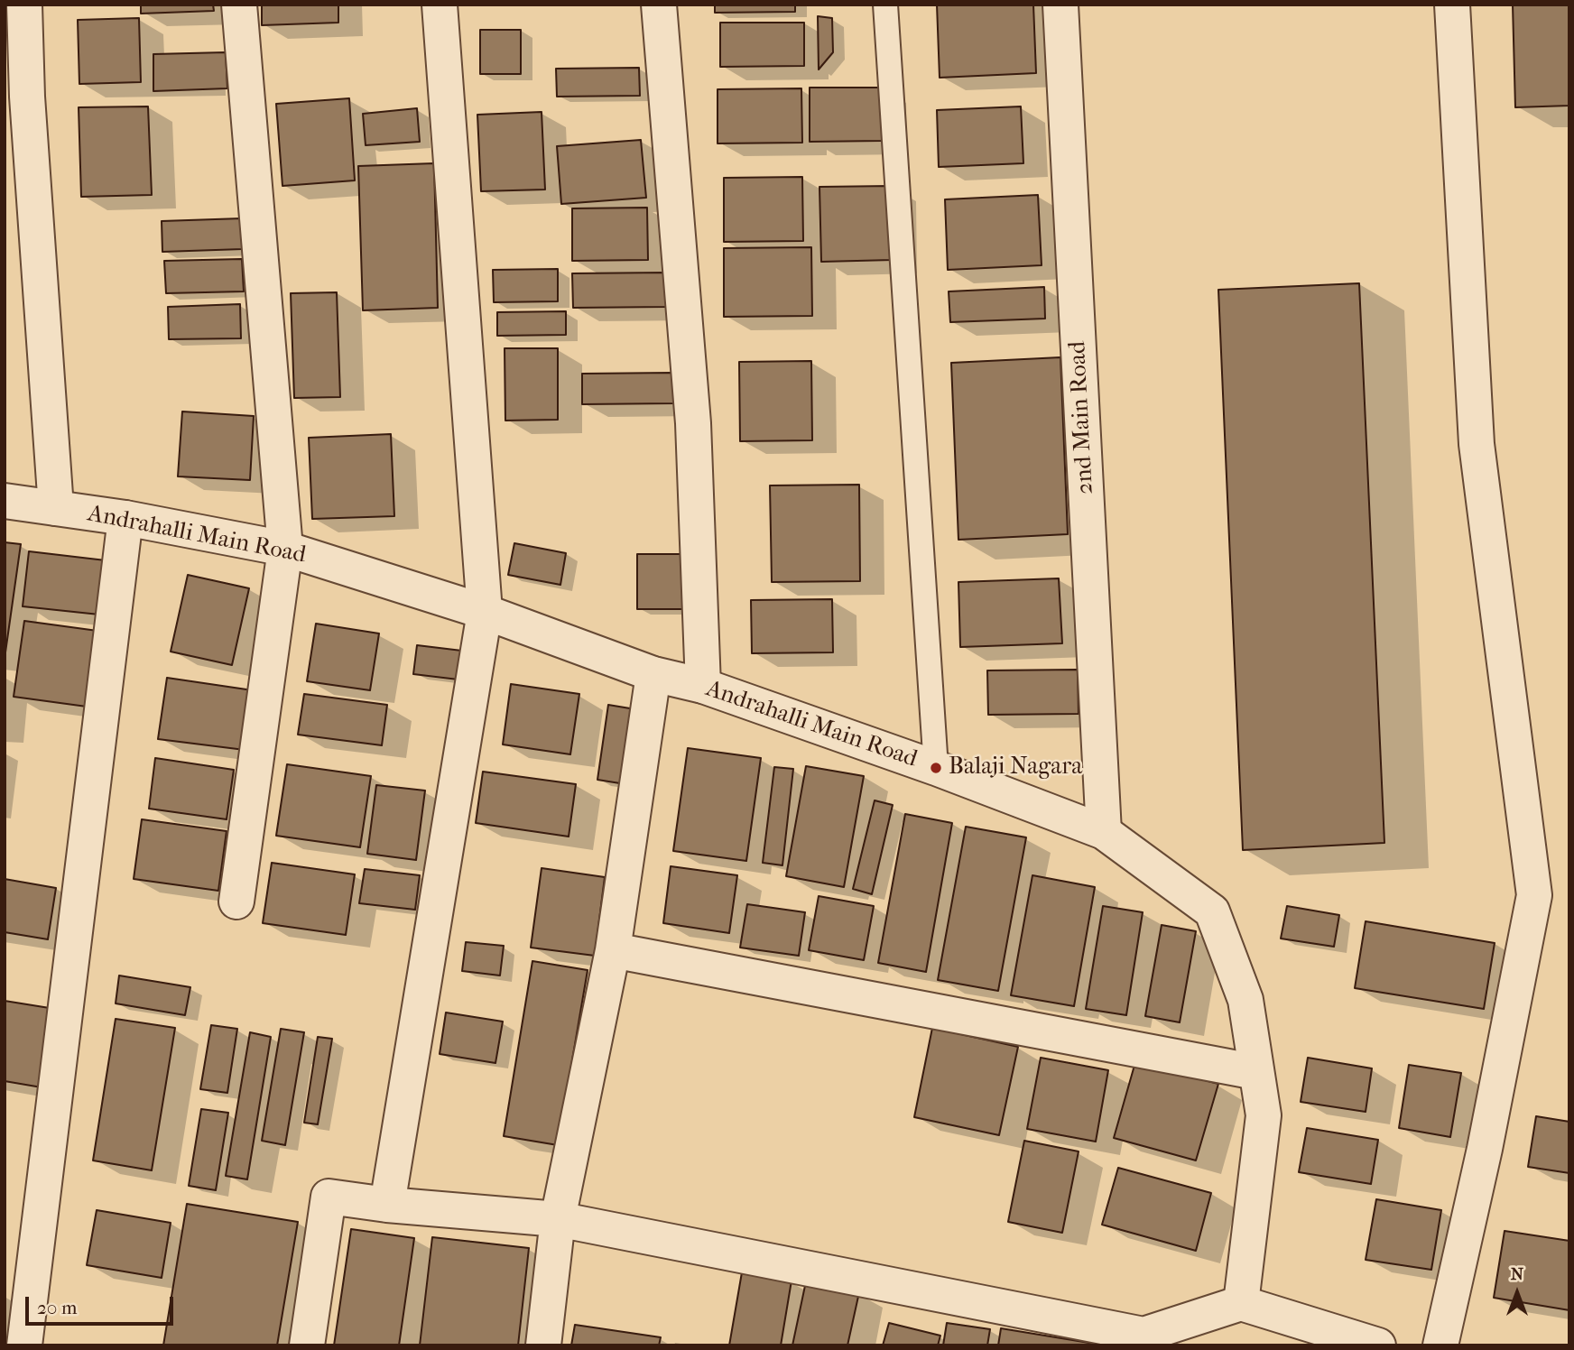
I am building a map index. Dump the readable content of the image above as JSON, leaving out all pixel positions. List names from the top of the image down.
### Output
{
  "streets": {
    "street": ["2nd Main Road", "Andrahalli Main Road"]
  },
  "crossings": [
    ["2nd Main Road", "Andrahalli Main Road"]
  ],
  "places": ["Balaji Nagara"],
  "scale_bar": "20 m",
  "north": "top"
}
